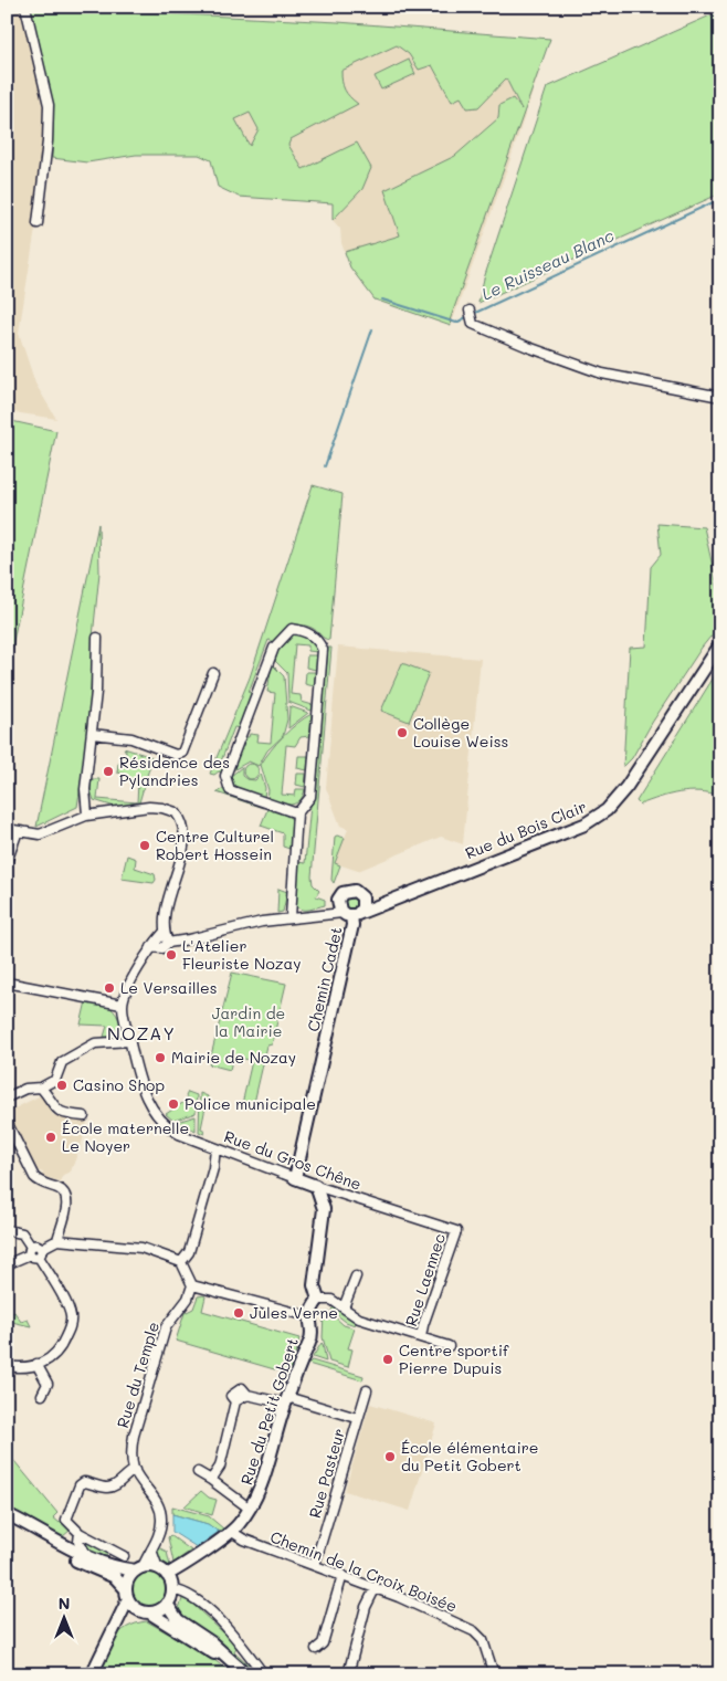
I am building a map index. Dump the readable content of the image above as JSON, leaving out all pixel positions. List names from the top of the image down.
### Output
{
  "streets": {
    "street": [
      "Rue du Bois Clair",
      "Chemin Cadet",
      "Rue du Gros Chêne",
      "Rue Laennec",
      "Rue du Temple",
      "Rue du Petit Gobert",
      "Rue Pasteur",
      "Chemin de la Croix Boisée"
    ]
  },
  "crossings": [
    ["Rue du Bois Clair", "Chemin Cadet"],
    ["Chemin Cadet", "Rue du Gros Chêne"],
    ["Rue du Gros Chêne", "Rue Laennec"],
    ["Rue du Petit Gobert", "Chemin de la Croix Boisée"],
    ["Rue Pasteur", "Chemin de la Croix Boisée"]
  ],
  "districts": ["NOZAY"],
  "water": ["Le Ruisseau Blanc"],
  "parks": ["Jardin de la Mairie"],
  "places": [
    "Collège Louise Weiss",
    "Résidence des Pylandries",
    "Centre Culturel Robert Hossein",
    "L'Atelier Fleuriste Nozay",
    "Le Versailles",
    "Mairie de Nozay",
    "Casino Shop",
    "Police municipale",
    "École maternelle Le Noyer",
    "Jules Verne",
    "Centre sportif Pierre Dupuis",
    "École élémentaire du Petit Gobert"
  ],
  "north": "top"
}
